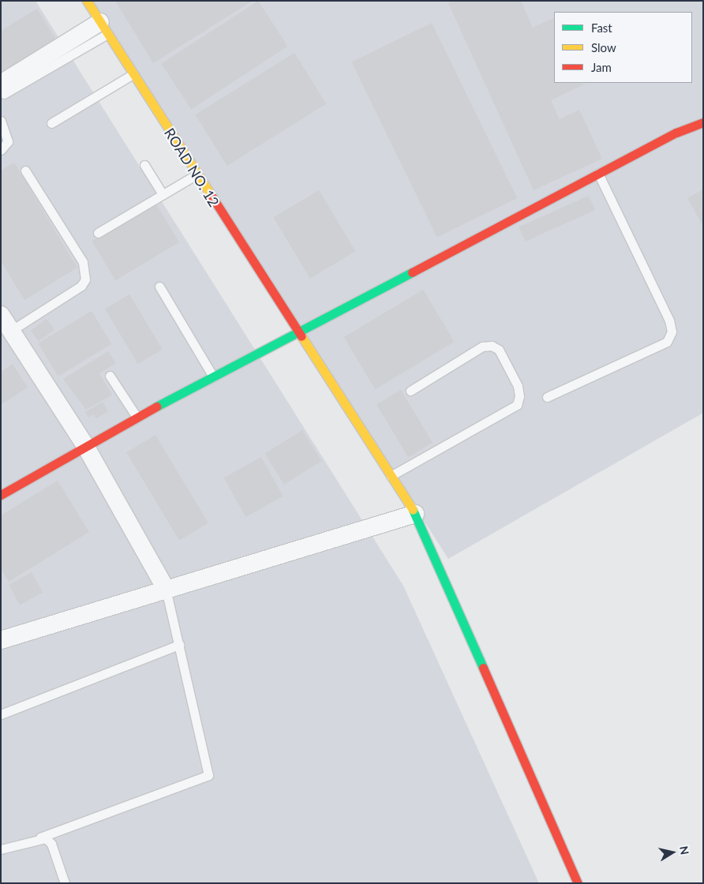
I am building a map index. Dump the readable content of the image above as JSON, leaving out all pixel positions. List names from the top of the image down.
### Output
{
  "streets": {
    "street": ["ROAD NO. 12"]
  },
  "legend": ["Fast", "Slow", "Jam"],
  "north": "right"
}
